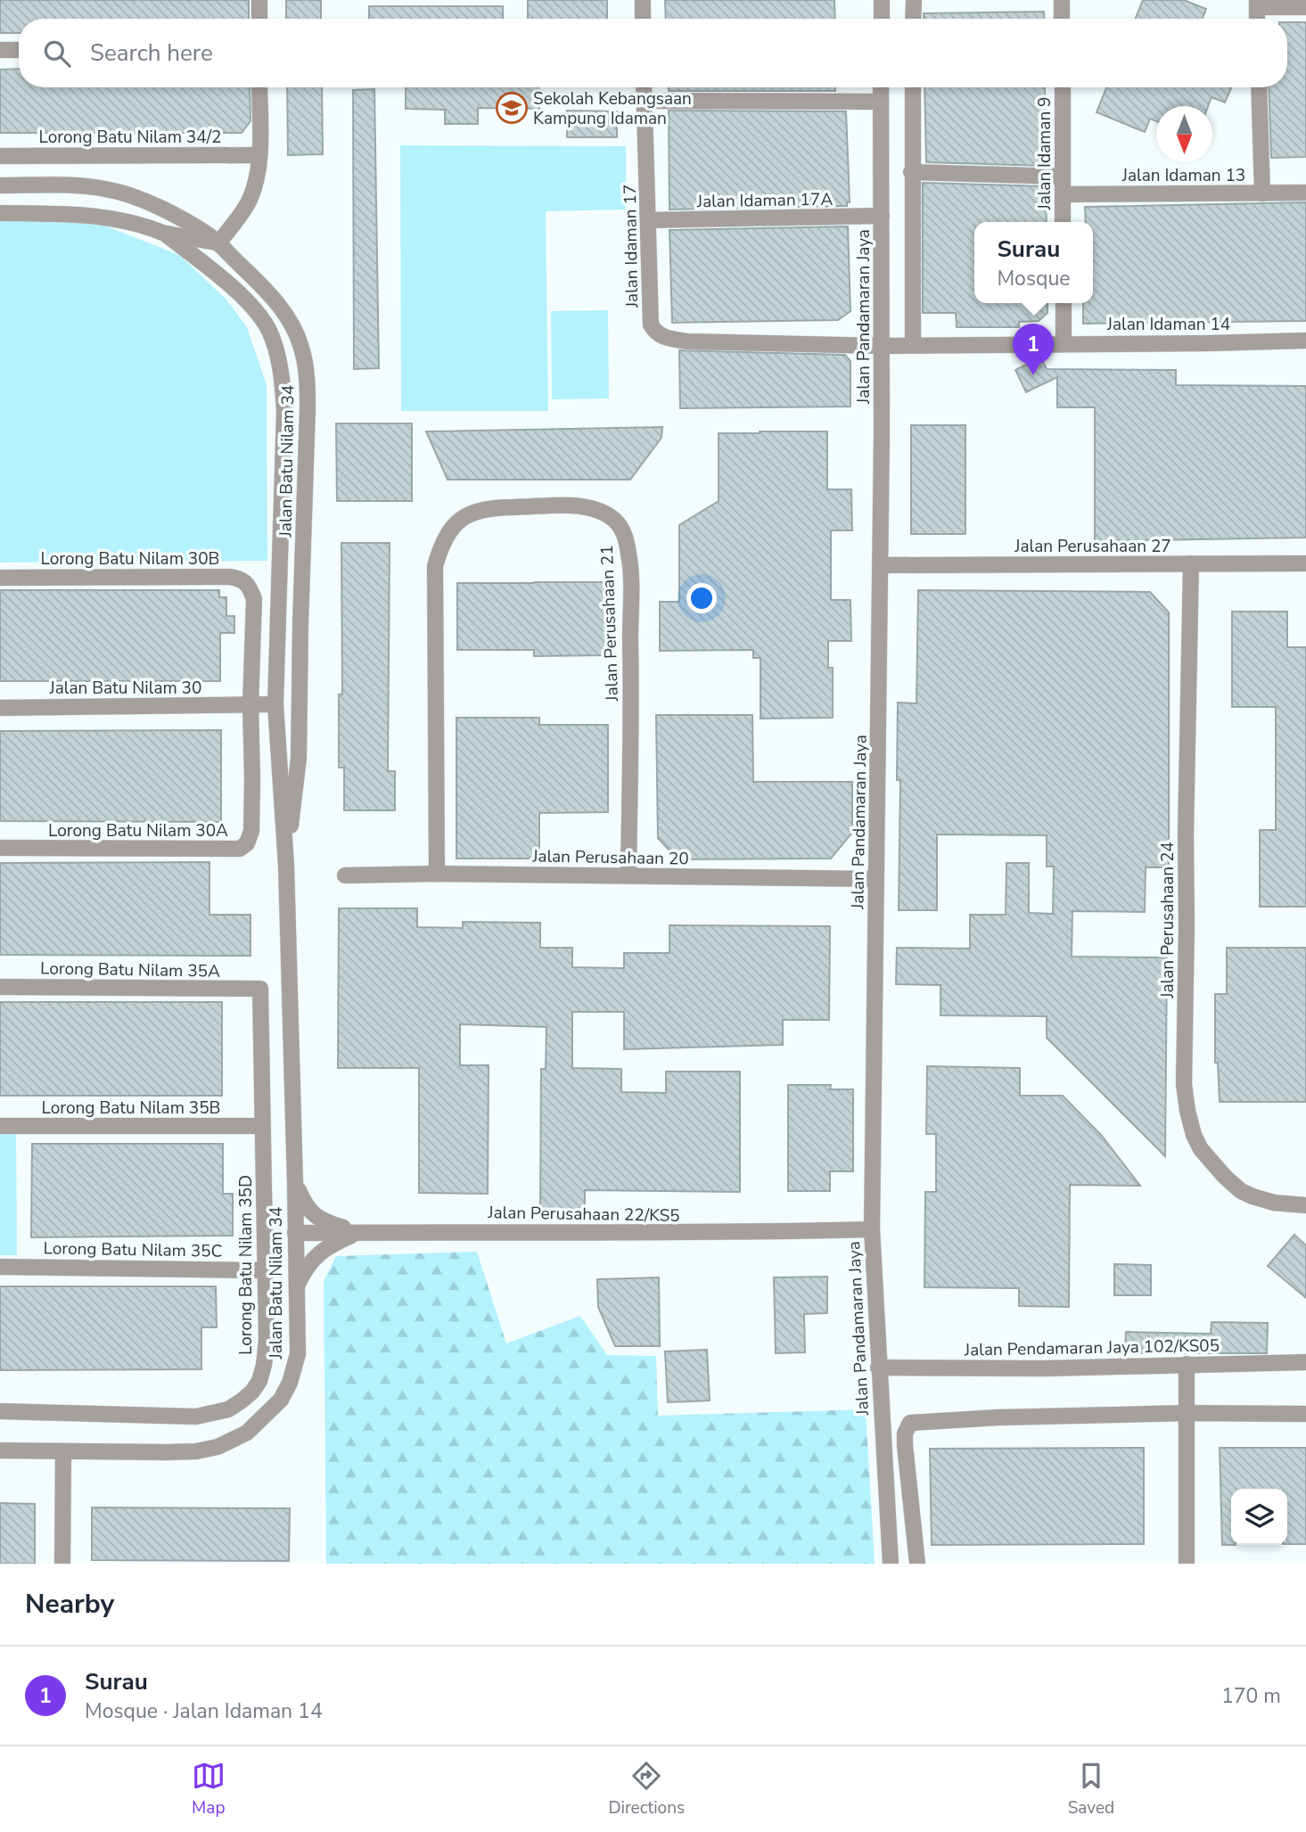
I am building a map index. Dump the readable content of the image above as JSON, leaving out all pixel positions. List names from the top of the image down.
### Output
{
  "streets": {
    "street": [
      "Lorong Batu Nilam 34/2",
      "Jalan Idaman 9",
      "Jalan Idaman 13",
      "Jalan Idaman 17A",
      "Jalan Idaman 17",
      "Jalan Pandamaran Jaya",
      "Jalan Idaman 14",
      "Jalan Batu Nilam 34",
      "Jalan Perusahaan 27",
      "Lorong Batu Nilam 30B",
      "Jalan Perusahaan 21",
      "Jalan Batu Nilam 30",
      "Lorong Batu Nilam 30A",
      "Jalan Perusahaan 20",
      "Jalan Perusahaan 24",
      "Lorong Batu Nilam 35A",
      "Lorong Batu Nilam 35B",
      "Jalan Perusahaan 22/KS5",
      "Lorong Batu Nilam 35C",
      "Lorong Batu Nilam 35D",
      "Jalan Pendamaran Jaya 102/KS05"
    ]
  },
  "crossings": [
    ["Jalan Idaman 9", "Jalan Idaman 13"],
    ["Jalan Idaman 17A", "Jalan Idaman 17"],
    ["Jalan Idaman 17A", "Jalan Pandamaran Jaya"],
    ["Jalan Idaman 17", "Jalan Pandamaran Jaya"],
    ["Jalan Idaman 17", "Jalan Idaman 14"],
    ["Jalan Pandamaran Jaya", "Jalan Idaman 14"],
    ["Jalan Pandamaran Jaya", "Jalan Perusahaan 27"],
    ["Jalan Pandamaran Jaya", "Jalan Perusahaan 20"],
    ["Jalan Pandamaran Jaya", "Jalan Perusahaan 22/KS5"],
    ["Jalan Pandamaran Jaya", "Jalan Pendamaran Jaya 102/KS05"],
    ["Jalan Batu Nilam 34", "Jalan Batu Nilam 30"],
    ["Jalan Batu Nilam 34", "Jalan Perusahaan 22/KS5"],
    ["Jalan Perusahaan 27", "Jalan Perusahaan 24"],
    ["Lorong Batu Nilam 30B", "Jalan Batu Nilam 30"],
    ["Lorong Batu Nilam 30B", "Lorong Batu Nilam 30A"],
    ["Jalan Perusahaan 21", "Jalan Perusahaan 20"],
    ["Jalan Batu Nilam 30", "Lorong Batu Nilam 30A"],
    ["Lorong Batu Nilam 35A", "Lorong Batu Nilam 35D"],
    ["Lorong Batu Nilam 35B", "Lorong Batu Nilam 35D"],
    ["Lorong Batu Nilam 35C", "Lorong Batu Nilam 35D"]
  ],
  "places": {
    "school or university": ["Sekolah Kebangsaan Kampung Idaman"]
  },
  "north": "bottom",
  "page": {
    "search": "Search here",
    "popup": ["Surau", "Mosque"],
    "pins": "1",
    "heading": "Nearby",
    "list": [
      {
        "mark": "1",
        "name": "Surau",
        "note": "Mosque · Jalan Idaman 14",
        "value": "170 m"
      }
    ],
    "nav": ["Map", "Directions", "Saved"]
  }
}
